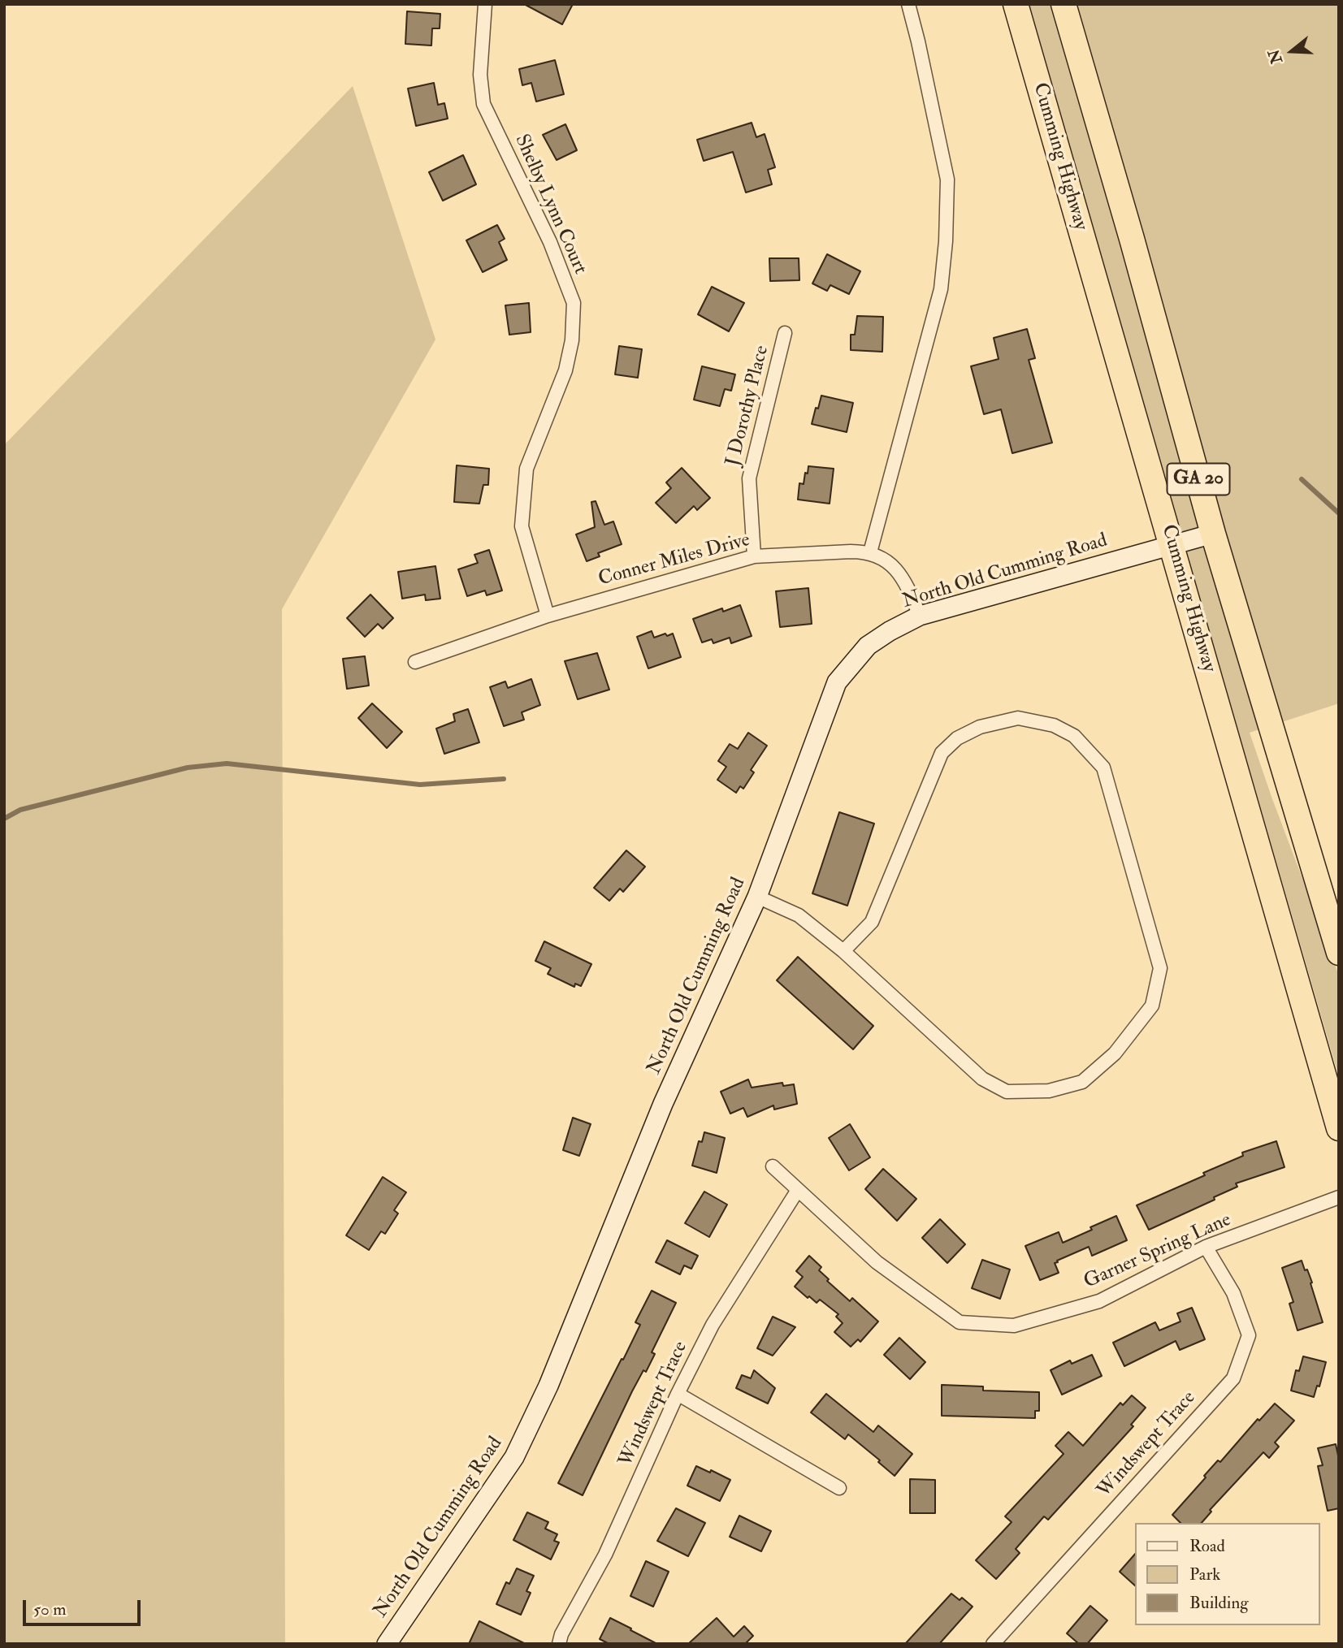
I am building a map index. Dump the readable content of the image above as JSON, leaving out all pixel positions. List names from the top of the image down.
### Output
{
  "streets": {
    "highway": ["Cumming Highway", "GA 20"],
    "street": [
      "Shelby Lynn Court",
      "J Dorothy Place",
      "Conner Miles Drive",
      "North Old Cumming Road",
      "Garner Spring Lane",
      "Windswept Trace"
    ]
  },
  "crossings": [
    ["Cumming Highway", "North Old Cumming Road"],
    ["Shelby Lynn Court", "Conner Miles Drive"],
    ["J Dorothy Place", "Conner Miles Drive"],
    ["GA 20", "North Old Cumming Road"],
    ["Garner Spring Lane", "Windswept Trace"]
  ],
  "legend": ["Road", "Park", "Building"],
  "scale_bar": "50 m",
  "north": "left"
}
